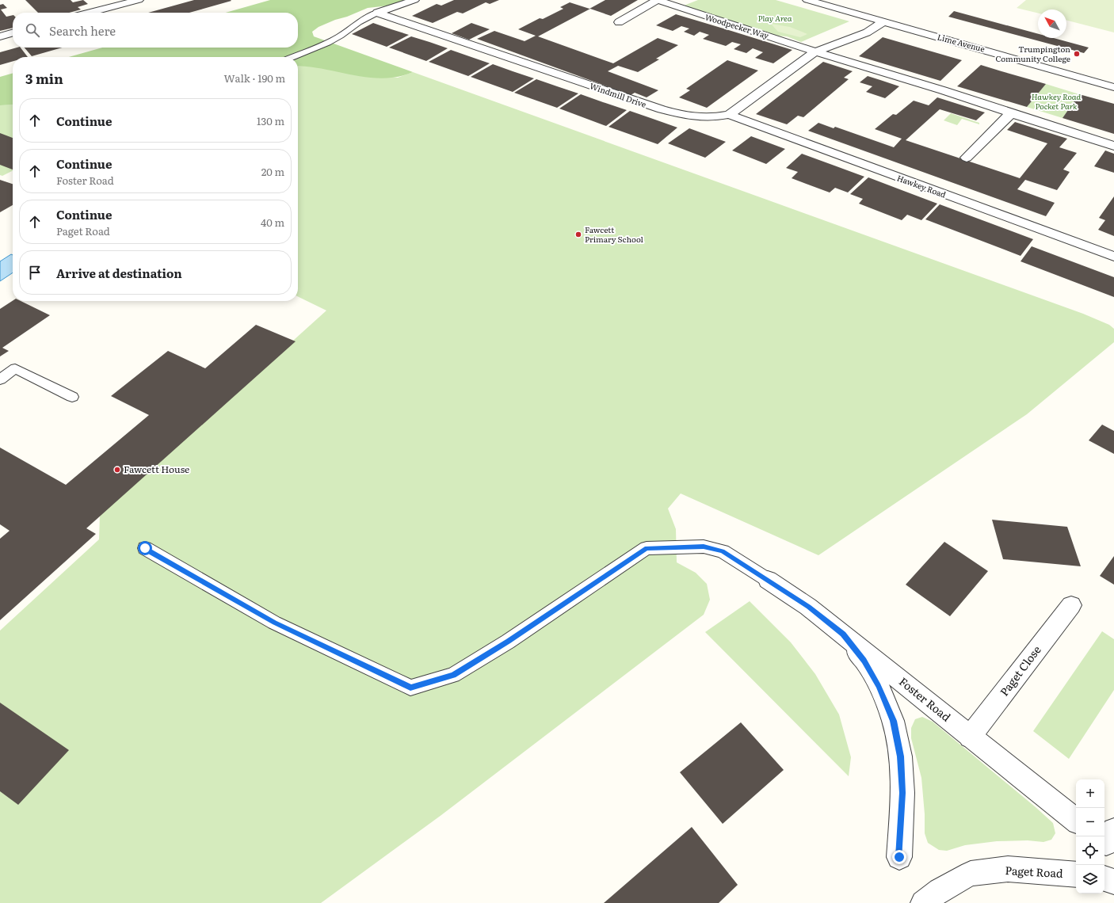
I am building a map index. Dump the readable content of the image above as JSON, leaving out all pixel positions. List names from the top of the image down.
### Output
{
  "streets": {
    "street": [
      "Woodpecker Way",
      "Lime Avenue",
      "Windmill Drive",
      "Hawkey Road",
      "Paget Close",
      "Foster Road",
      "Paget Road"
    ]
  },
  "crossings": [
    ["Woodpecker Way", "Windmill Drive"],
    ["Lime Avenue", "Windmill Drive"],
    ["Windmill Drive", "Hawkey Road"],
    ["Paget Close", "Foster Road"]
  ],
  "parks": ["Play Area", "Hawkey Road Pocket Park"],
  "places": ["Trumpington Community College", "Fawcett Primary School", "Fawcett House"],
  "north": "top left",
  "page": {
    "search": "Search here",
    "heading": ["3 min", "Walk · 190 m"],
    "list": [
      ["Continue", "130 m"],
      ["Continue", "Foster Road", "20 m"],
      ["Continue", "Paget Road", "40 m"],
      "Arrive at destination"
    ],
    "map_buttons": ["+", "−"]
  }
}
